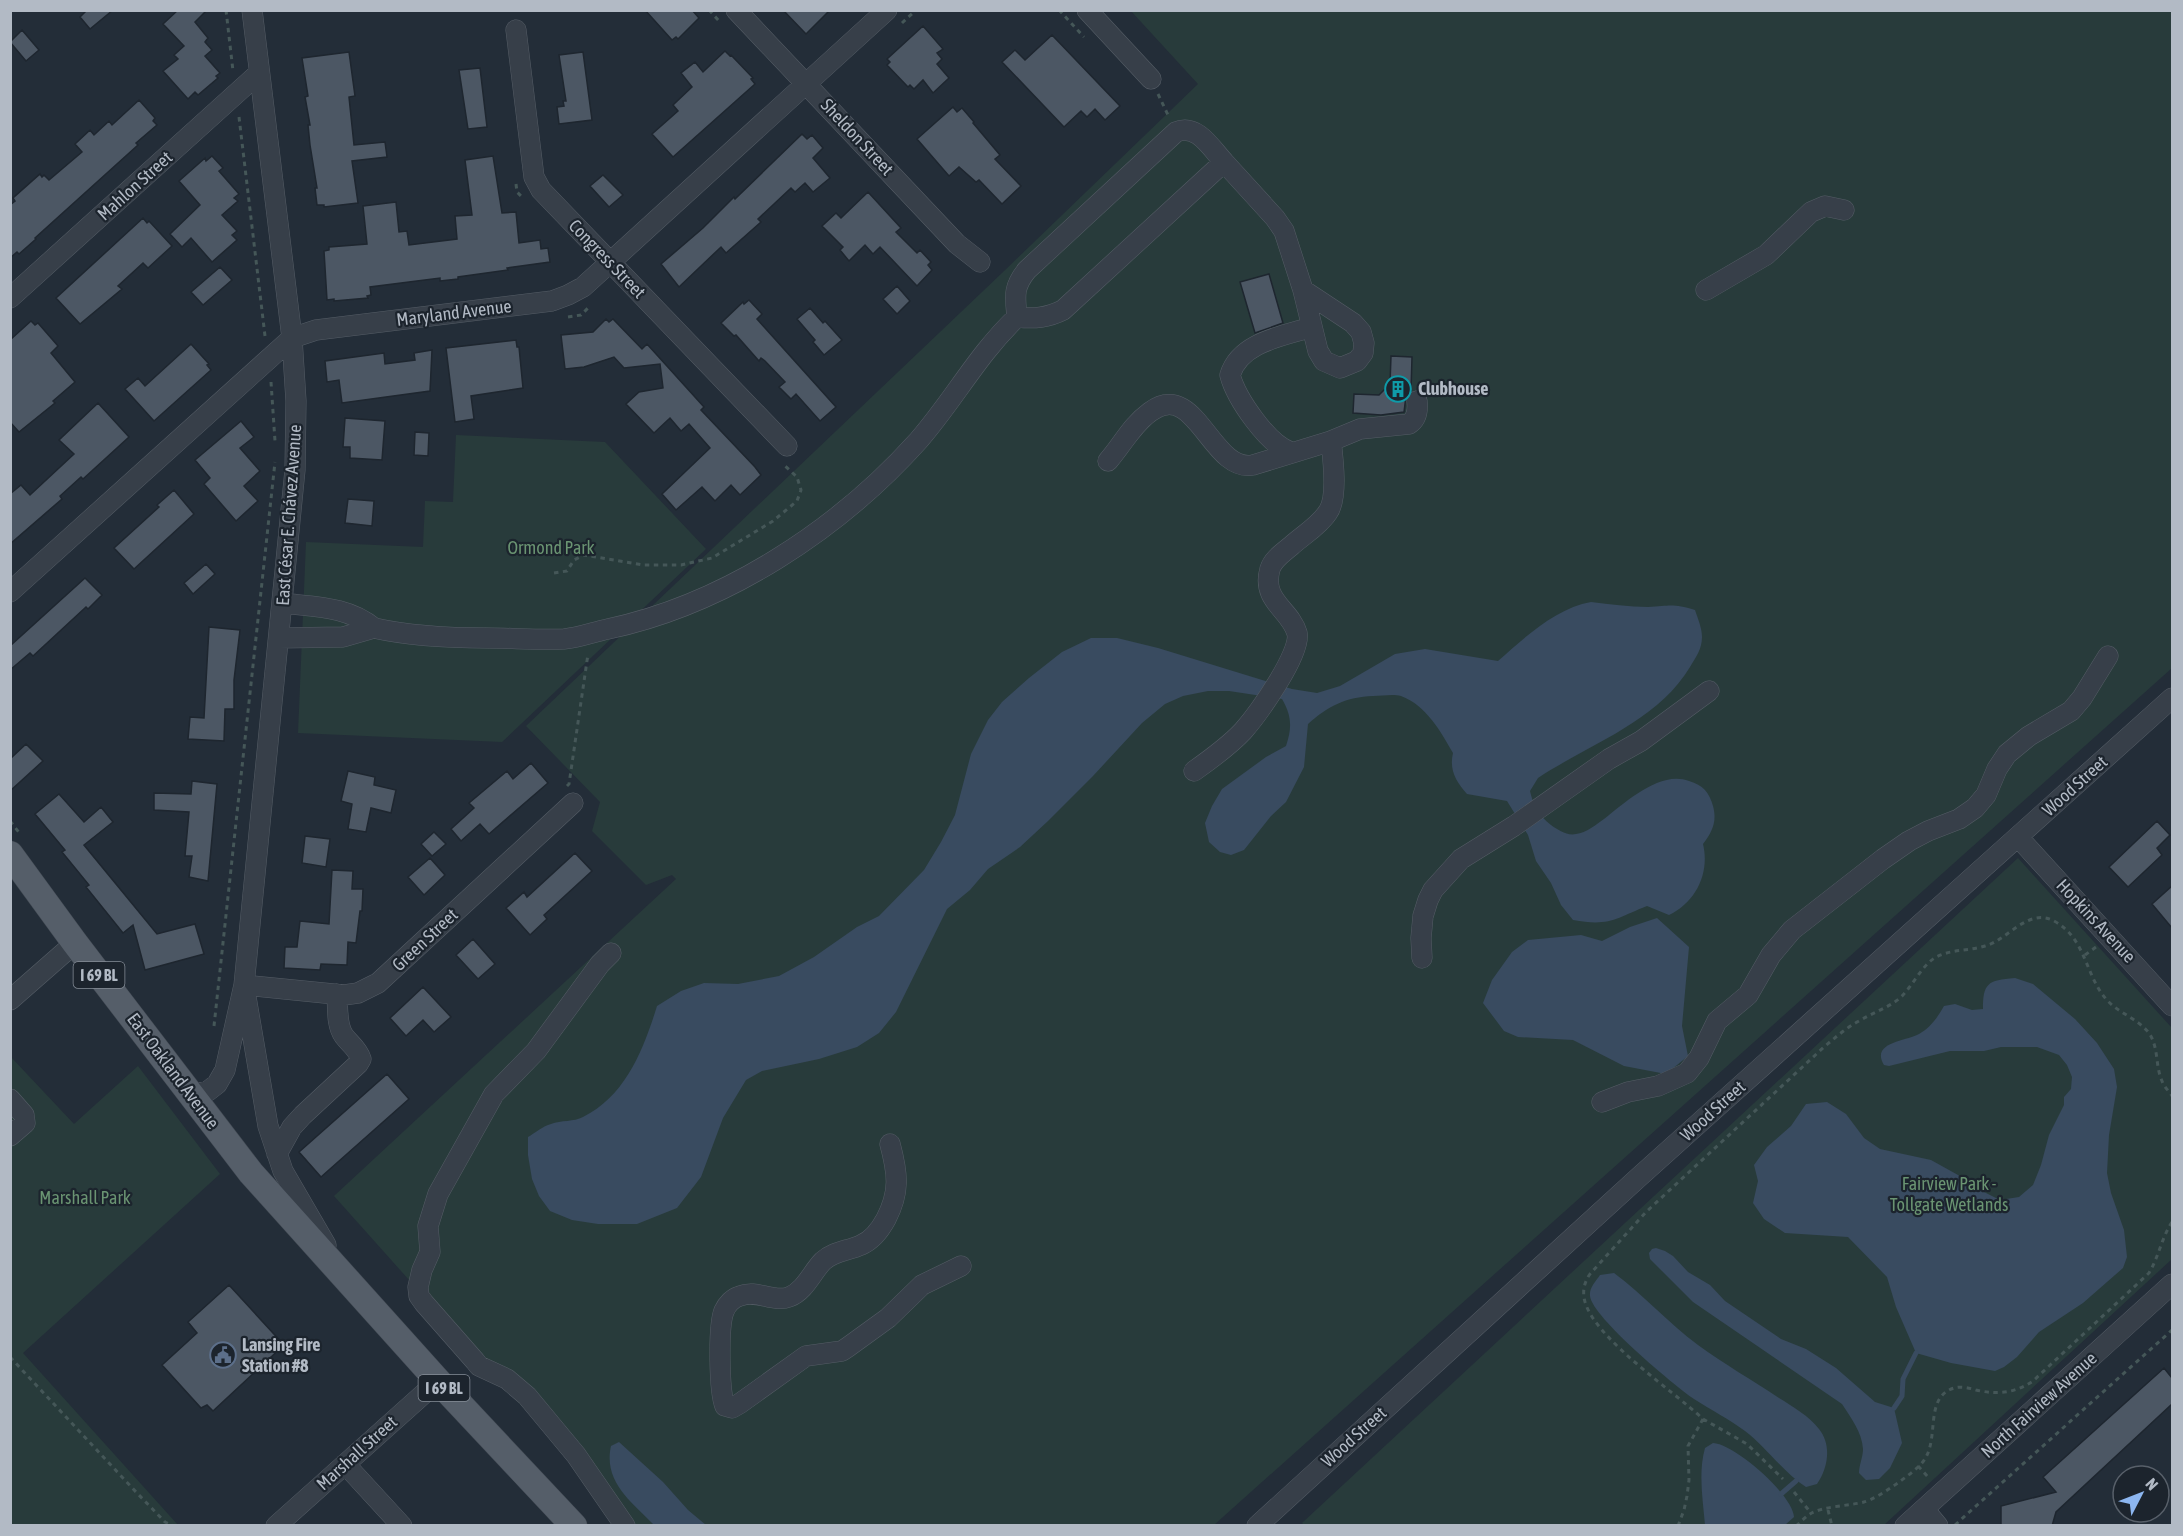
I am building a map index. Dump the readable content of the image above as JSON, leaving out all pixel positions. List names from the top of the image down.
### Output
{
  "streets": {
    "main road": ["I 69 BL", "East Oakland Avenue"],
    "street": [
      "Sheldon Street",
      "Mahlon Street",
      "Congress Street",
      "Maryland Avenue",
      "East César E. Chávez Avenue",
      "Wood Street",
      "Hopkins Avenue",
      "Green Street",
      "North Fairview Avenue",
      "Marshall Street"
    ]
  },
  "crossings": [
    ["Sheldon Street", "Maryland Avenue"],
    ["Mahlon Street", "East César E. Chávez Avenue"],
    ["Congress Street", "Maryland Avenue"],
    ["Maryland Avenue", "East César E. Chávez Avenue"],
    ["East César E. Chávez Avenue", "Green Street"],
    ["East César E. Chávez Avenue", "I 69 BL"],
    ["East César E. Chávez Avenue", "East Oakland Avenue"],
    ["Wood Street", "Hopkins Avenue"],
    ["I 69 BL", "East Oakland Avenue"],
    ["I 69 BL", "Marshall Street"]
  ],
  "parks": ["Ormond Park", "Fairview Park - Tollgate Wetlands", "Marshall Park"],
  "places": {
    "building": ["Clubhouse"],
    "public building": ["Lansing Fire Station #8"]
  },
  "north": "top right"
}
